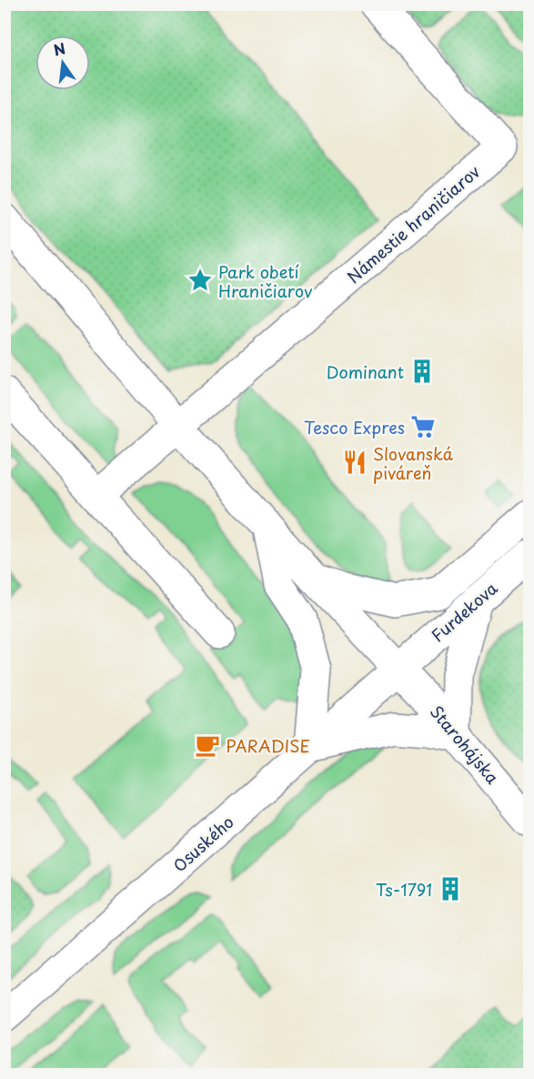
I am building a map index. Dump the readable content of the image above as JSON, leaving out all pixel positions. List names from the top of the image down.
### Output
{
  "streets": {
    "street": [
      "Námestie hraničiarov",
      "Furdekova",
      "Starohájska",
      "Osuského"
    ]
  },
  "crossings": [
    ["Furdekova", "Starohájska"],
    ["Furdekova", "Osuského"],
    ["Starohájska", "Osuského"]
  ],
  "places": {
    "place": ["Park obetí Hraničiarov"],
    "building": ["Dominant", "Ts-1791"],
    "supermarket": ["Tesco Expres"],
    "restaurant": ["Slovanská piváreň"],
    "cafe": ["PARADISE"]
  },
  "north": "top"
}
